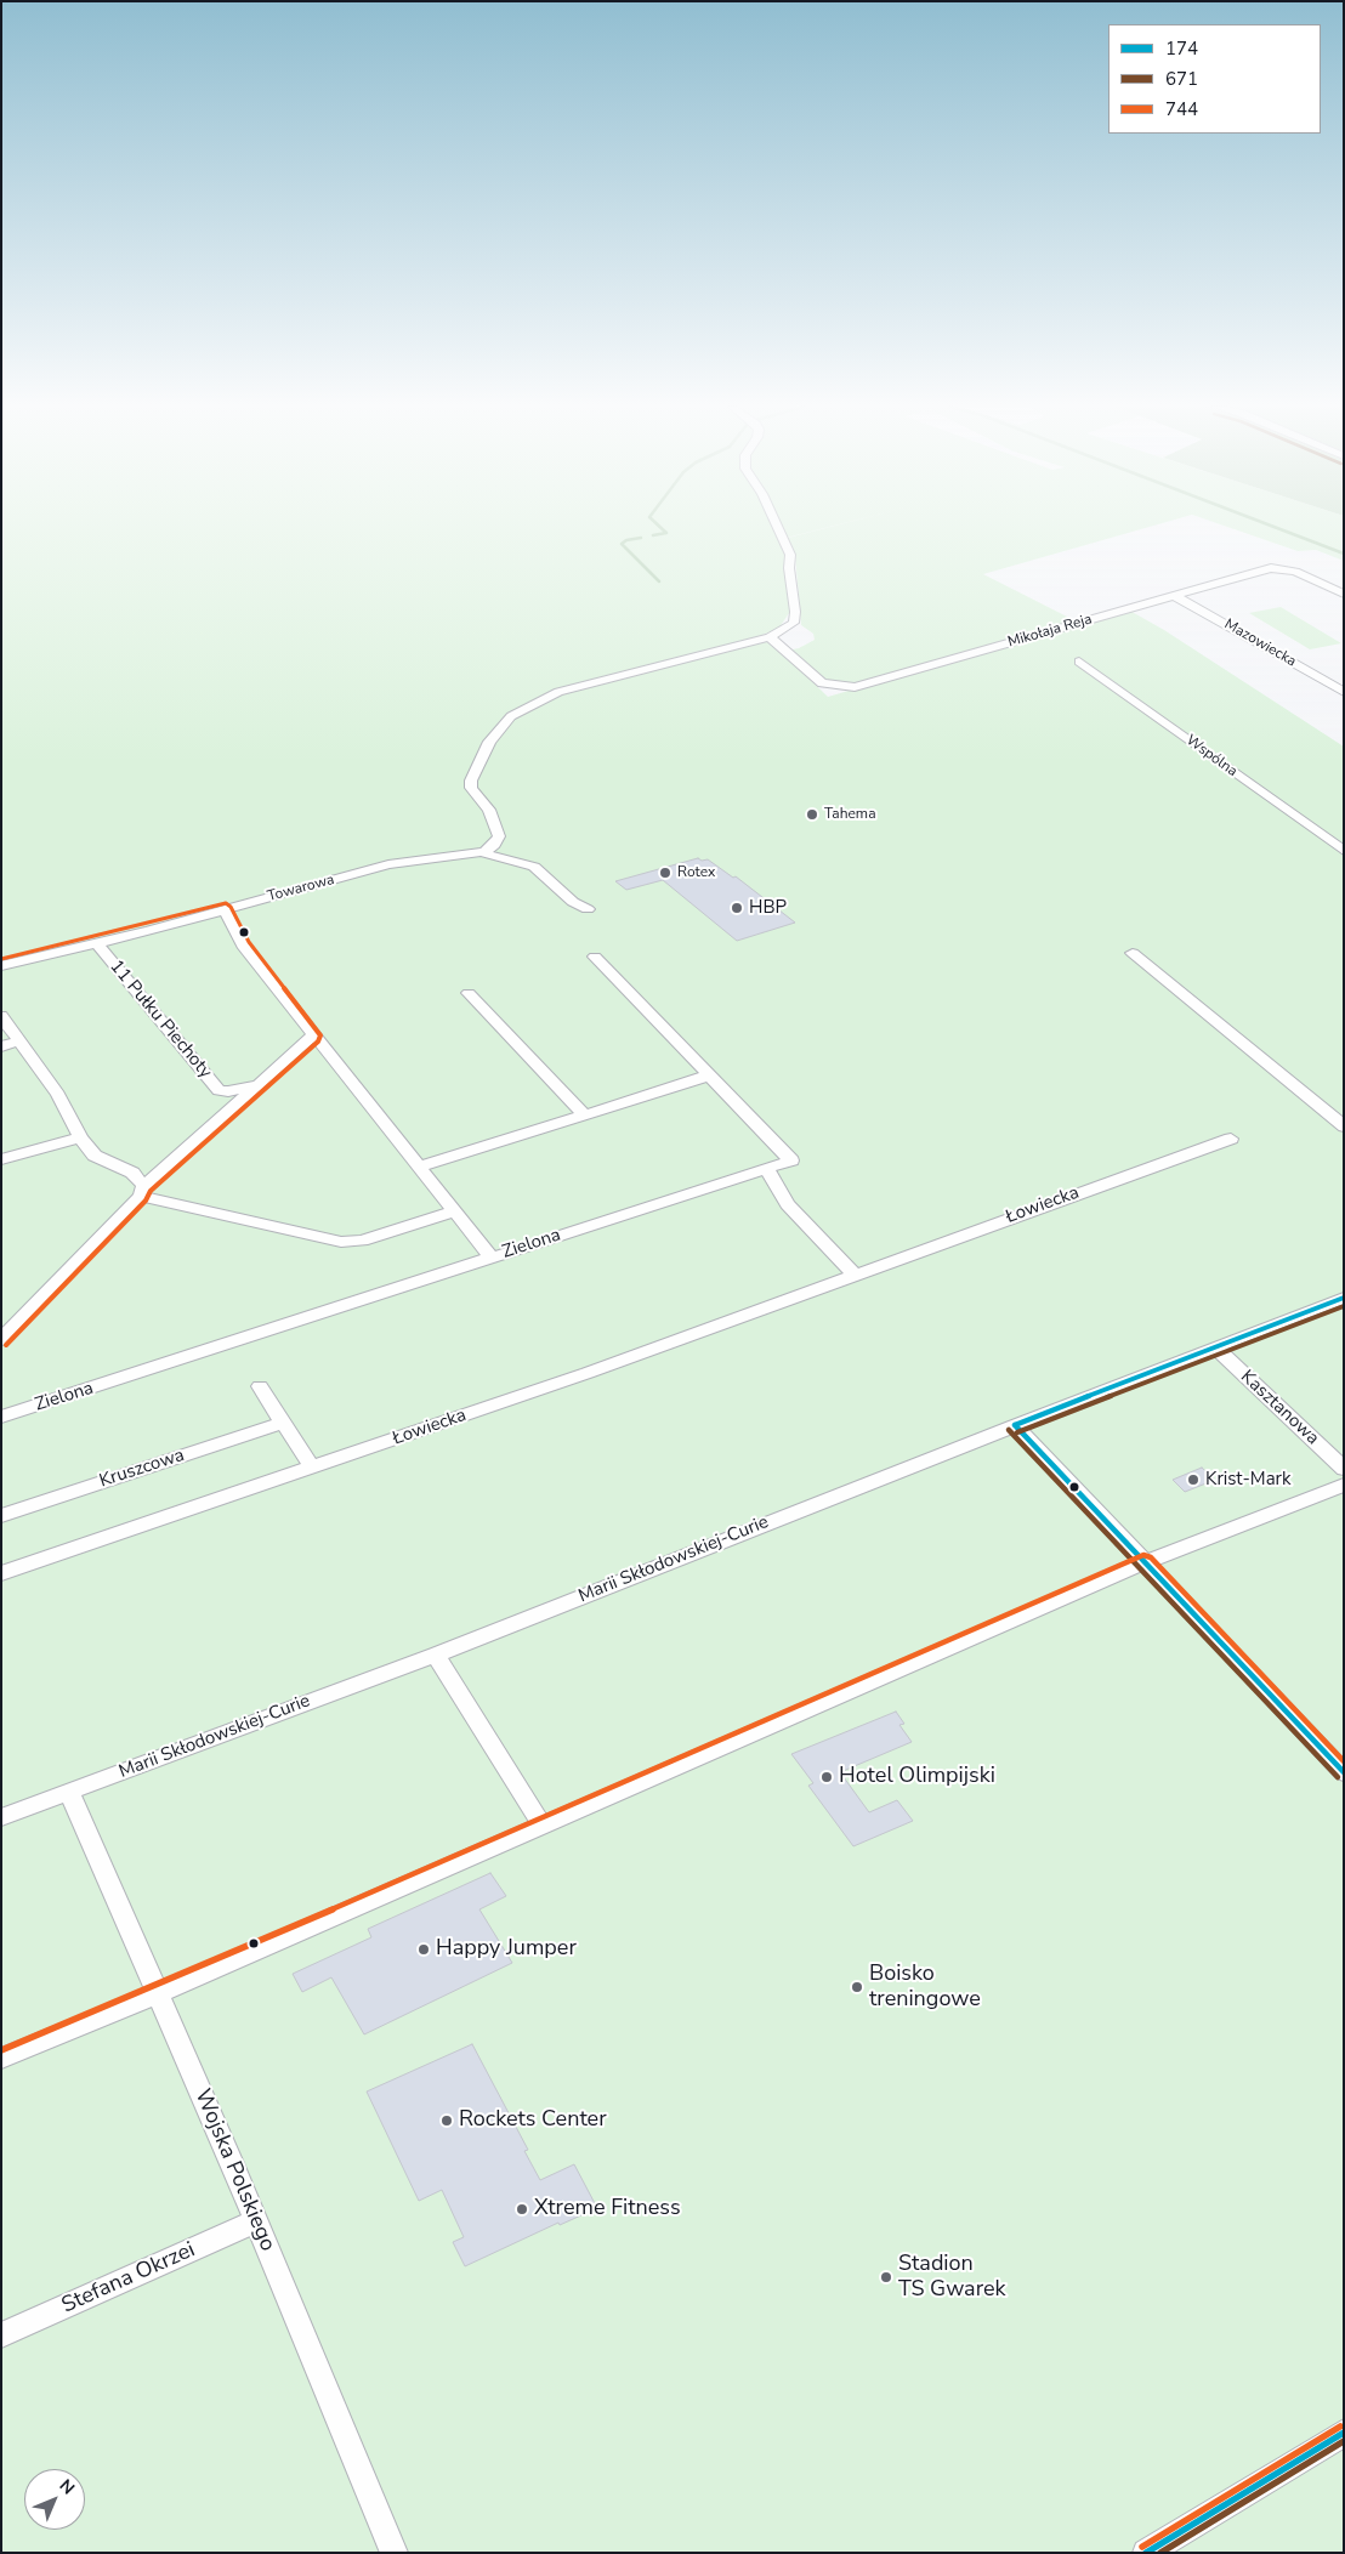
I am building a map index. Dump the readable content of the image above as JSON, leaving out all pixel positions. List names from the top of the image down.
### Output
{
  "streets": {
    "street": [
      "Mikołaja Reja",
      "Mazowiecka",
      "Wspólna",
      "Towarowa",
      "11 Pułku Piechoty",
      "Łowiecka",
      "Zielona",
      "Kasztanowa",
      "Kruszcowa",
      "Marii Skłodowskiej-Curie",
      "Wojska Polskiego",
      "Stefana Okrzei"
    ]
  },
  "crossings": [
    ["Mikołaja Reja", "Mazowiecka"],
    ["Towarowa", "11 Pułku Piechoty"],
    ["Kasztanowa", "Marii Skłodowskiej-Curie"],
    ["Marii Skłodowskiej-Curie", "Wojska Polskiego"],
    ["Wojska Polskiego", "Stefana Okrzei"]
  ],
  "places": [
    "Tahema",
    "Rotex",
    "HBP",
    "Krist-Mark",
    "Hotel Olimpijski",
    "Happy Jumper",
    "Boisko treningowe",
    "Rockets Center",
    "Xtreme Fitness",
    "Stadion TS Gwarek"
  ],
  "lines": ["transit line 744", "transit line 174", "transit line 671"],
  "legend": ["174", "671", "744"],
  "north": "top right"
}
